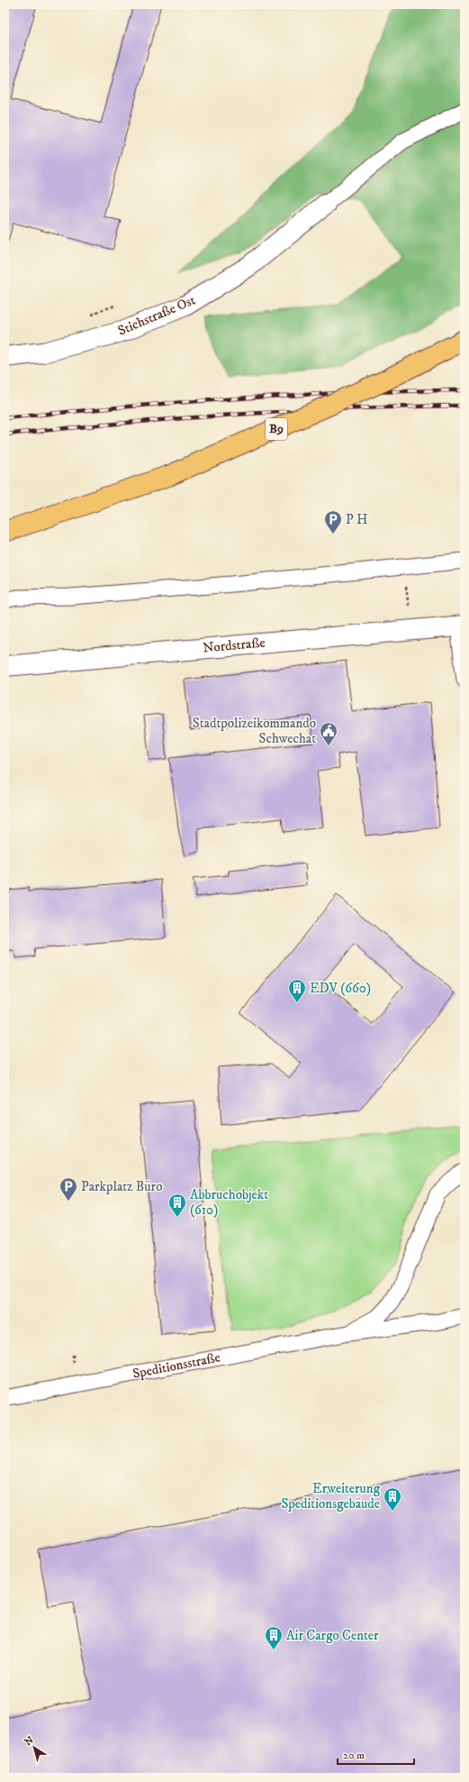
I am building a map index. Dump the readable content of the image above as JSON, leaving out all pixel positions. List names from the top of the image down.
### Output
{
  "streets": {
    "main road": ["B9"],
    "street": ["Stichstraße Ost", "Nordstraße"],
    "lane": ["Speditionsstraße"]
  },
  "places": {
    "parking": ["P H", "Parkplatz Büro"],
    "public building": ["Stadtpolizeikommando Schwechat"],
    "building": [
      "EDV (660)",
      "Abbruchobjekt (610)",
      "Erweiterung Speditionsgebäude",
      "Air Cargo Center"
    ]
  },
  "scale_bar": "20 m",
  "north": "top left"
}
